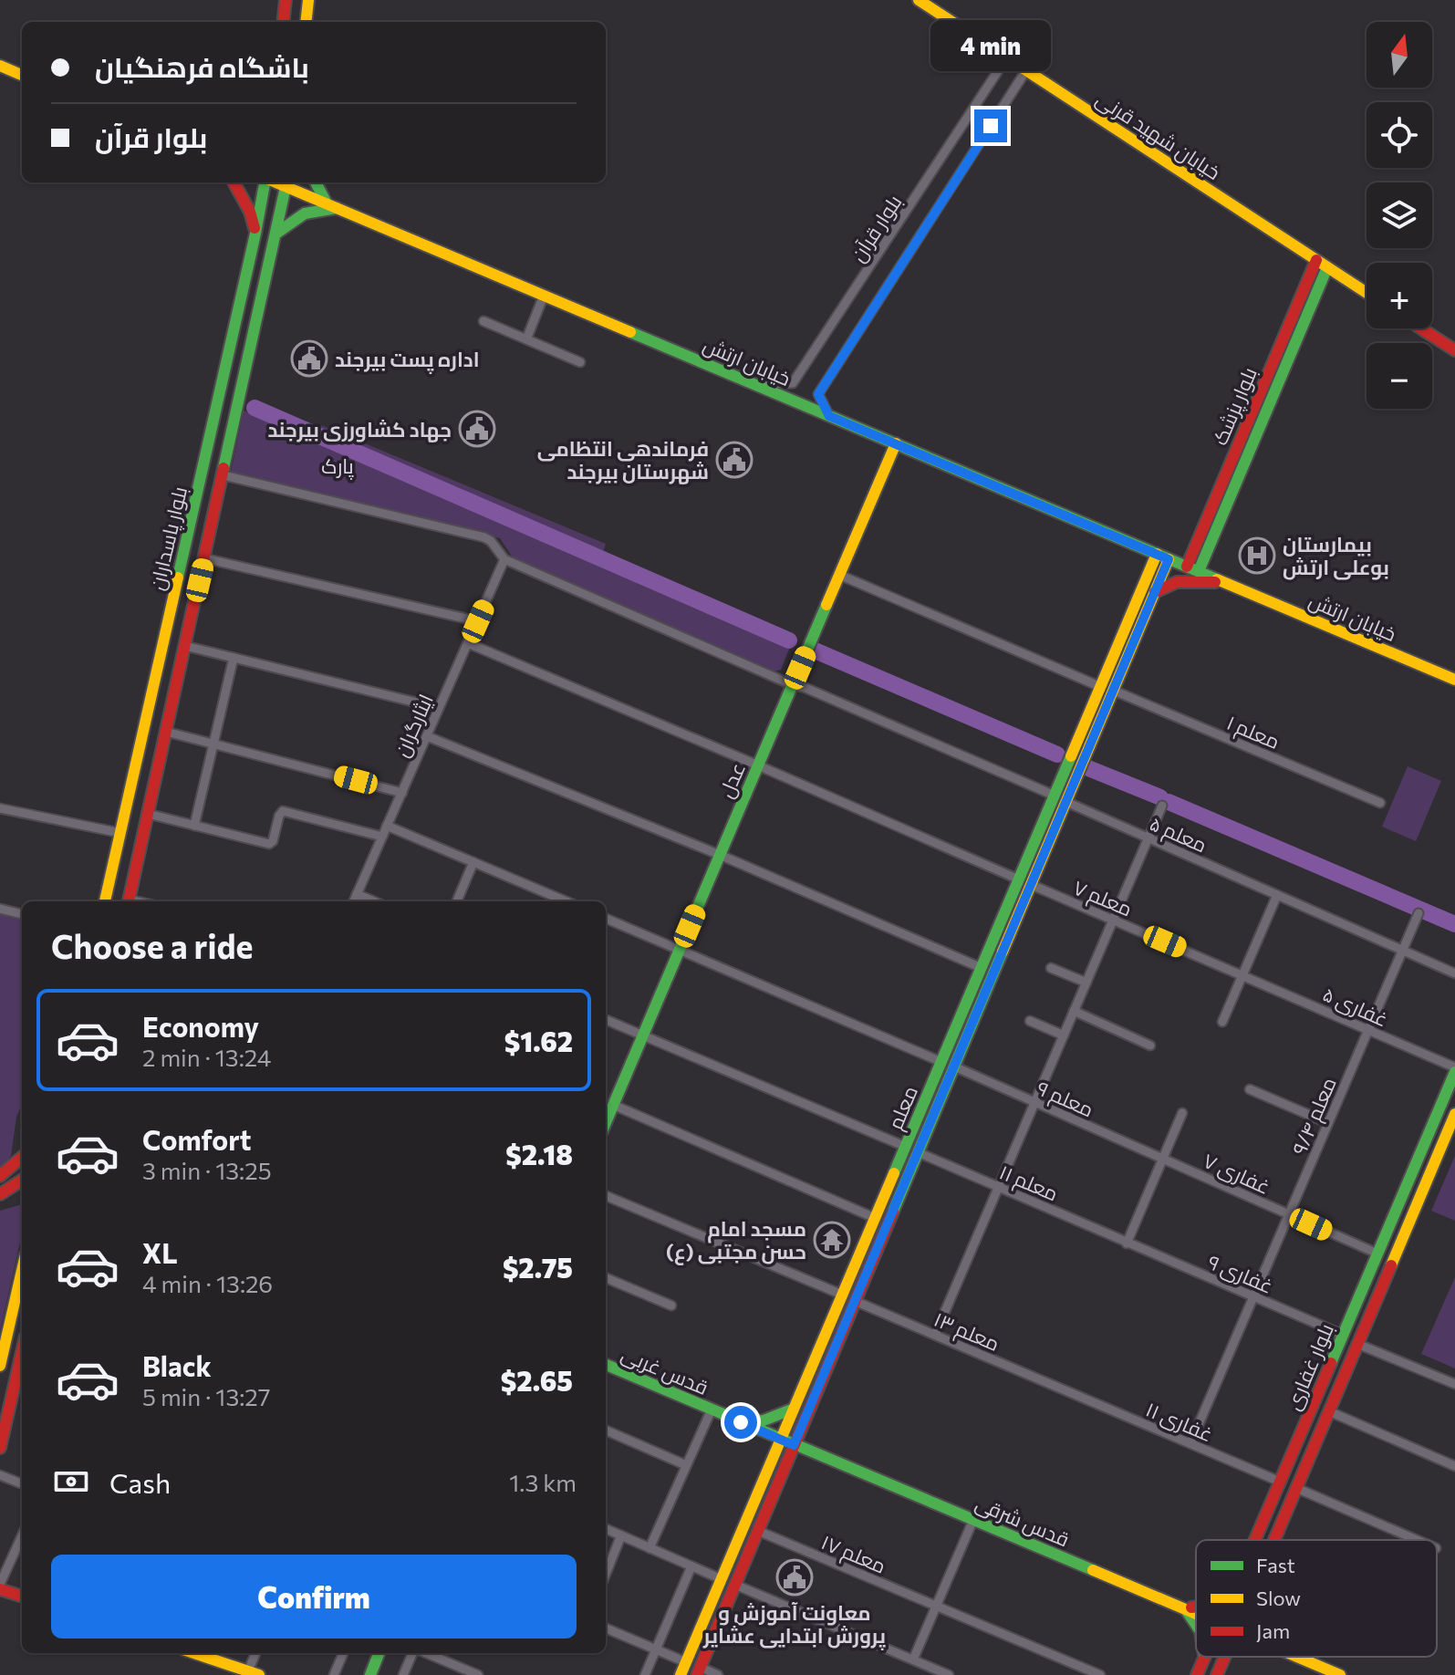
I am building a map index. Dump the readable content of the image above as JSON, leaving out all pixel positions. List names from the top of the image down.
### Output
{
  "streets": {
    "main road": [
      "خیابان شهید قرنی",
      "خیابان ارتش",
      "بلوار پزشک",
      "بلوار پاسداران",
      "عدل",
      "معلم",
      "بلوار غفاری",
      "قدس غربی",
      "قدس شرقی"
    ],
    "street": [
      "بلوار قرآن",
      "ایثارگران",
      "معلم ۱",
      "معلم ۵",
      "معلم ۷",
      "غفاری ۵",
      "معلم ۹",
      "معلم ۹/۴",
      "غفاری ۷",
      "معلم ۱۱",
      "غفاری ۹",
      "معلم ۱۳",
      "غفاری ۱۱",
      "معلم ۱۷"
    ]
  },
  "crossings": [
    ["خیابان شهید قرنی", "بلوار قرآن"],
    ["خیابان شهید قرنی", "بلوار پزشک"],
    ["بلوار قرآن", "خیابان ارتش"],
    ["خیابان ارتش", "بلوار پزشک"],
    ["خیابان ارتش", "بلوار پاسداران"],
    ["خیابان ارتش", "عدل"],
    ["خیابان ارتش", "معلم"],
    ["معلم ۱", "معلم"],
    ["معلم ۵", "معلم"],
    ["معلم ۵", "معلم ۹/۴"],
    ["معلم ۷", "غفاری ۵"],
    ["معلم ۷", "معلم"],
    ["غفاری ۵", "معلم ۹/۴"],
    ["غفاری ۵", "بلوار غفاری"],
    ["معلم ۹", "معلم"],
    ["معلم ۹", "غفاری ۷"],
    ["معلم", "معلم ۱۱"],
    ["معلم", "معلم ۱۳"],
    ["معلم", "قدس غربی"],
    ["معلم", "قدس شرقی"],
    ["معلم", "معلم ۱۷"],
    ["معلم ۹/۴", "غفاری ۷"],
    ["معلم ۹/۴", "غفاری ۹"],
    ["معلم ۹/۴", "غفاری ۱۱"],
    ["غفاری ۷", "بلوار غفاری"],
    ["معلم ۱۱", "غفاری ۹"],
    ["غفاری ۹", "بلوار غفاری"],
    ["معلم ۱۳", "غفاری ۱۱"],
    ["بلوار غفاری", "غفاری ۱۱"],
    ["قدس غربی", "قدس شرقی"]
  ],
  "parks": ["پارک"],
  "places": {
    "public building": [
      "اداره پست بیرجند",
      "جهاد کشاورزی بیرجند",
      "فرماندهی انتظامی شهرستان بیرجند",
      "معاونت آموزش و پرورش ابتدایی عشایر"
    ],
    "hospital": ["بیمارستان بوعلی ارتش"],
    "temple": ["مسجد امام حسن مجتبی (ع)"]
  },
  "legend": ["Fast", "Slow", "Jam"],
  "north": "top",
  "page": {
    "bubble": "4 min",
    "map_buttons": ["+", "−"],
    "banner": ["باشگاه فرهنگیان", "بلوار قرآن"],
    "heading": "Choose a ride",
    "list": [
      {
        "name": "Economy",
        "note": "2 min · 13:24",
        "value": "$1.62"
      },
      {
        "name": "Comfort",
        "note": "3 min · 13:25",
        "value": "$2.18"
      },
      {
        "name": "XL",
        "note": "4 min · 13:26",
        "value": "$2.75"
      },
      {
        "name": "Black",
        "note": "5 min · 13:27",
        "value": "$2.65"
      }
    ],
    "pay": ["Cash", "1.3 km"],
    "buttons": "Confirm"
  }
}
